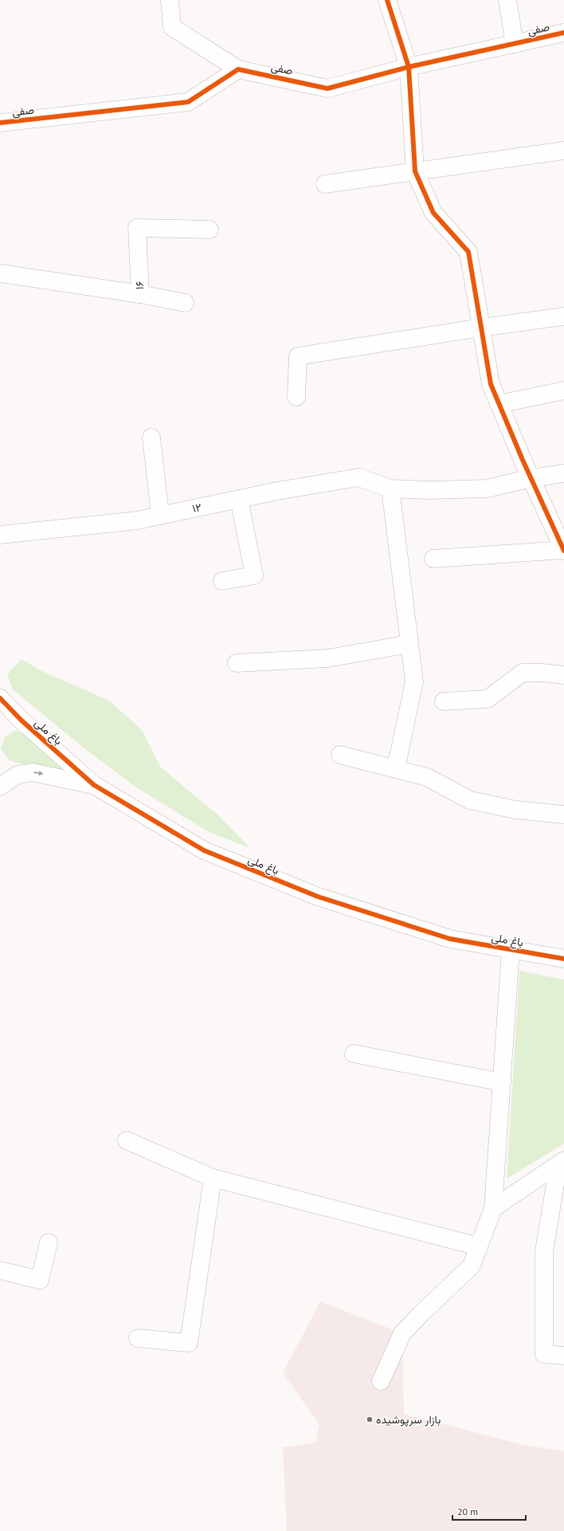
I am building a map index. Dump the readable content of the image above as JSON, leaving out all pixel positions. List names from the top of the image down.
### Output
{
  "streets": {
    "street": [
      "صفی",
      "۱۶",
      "۱۲",
      "باغ ملی"
    ]
  },
  "places": ["بازار سرپوشیده"],
  "scale_bar": "20 m"
}
